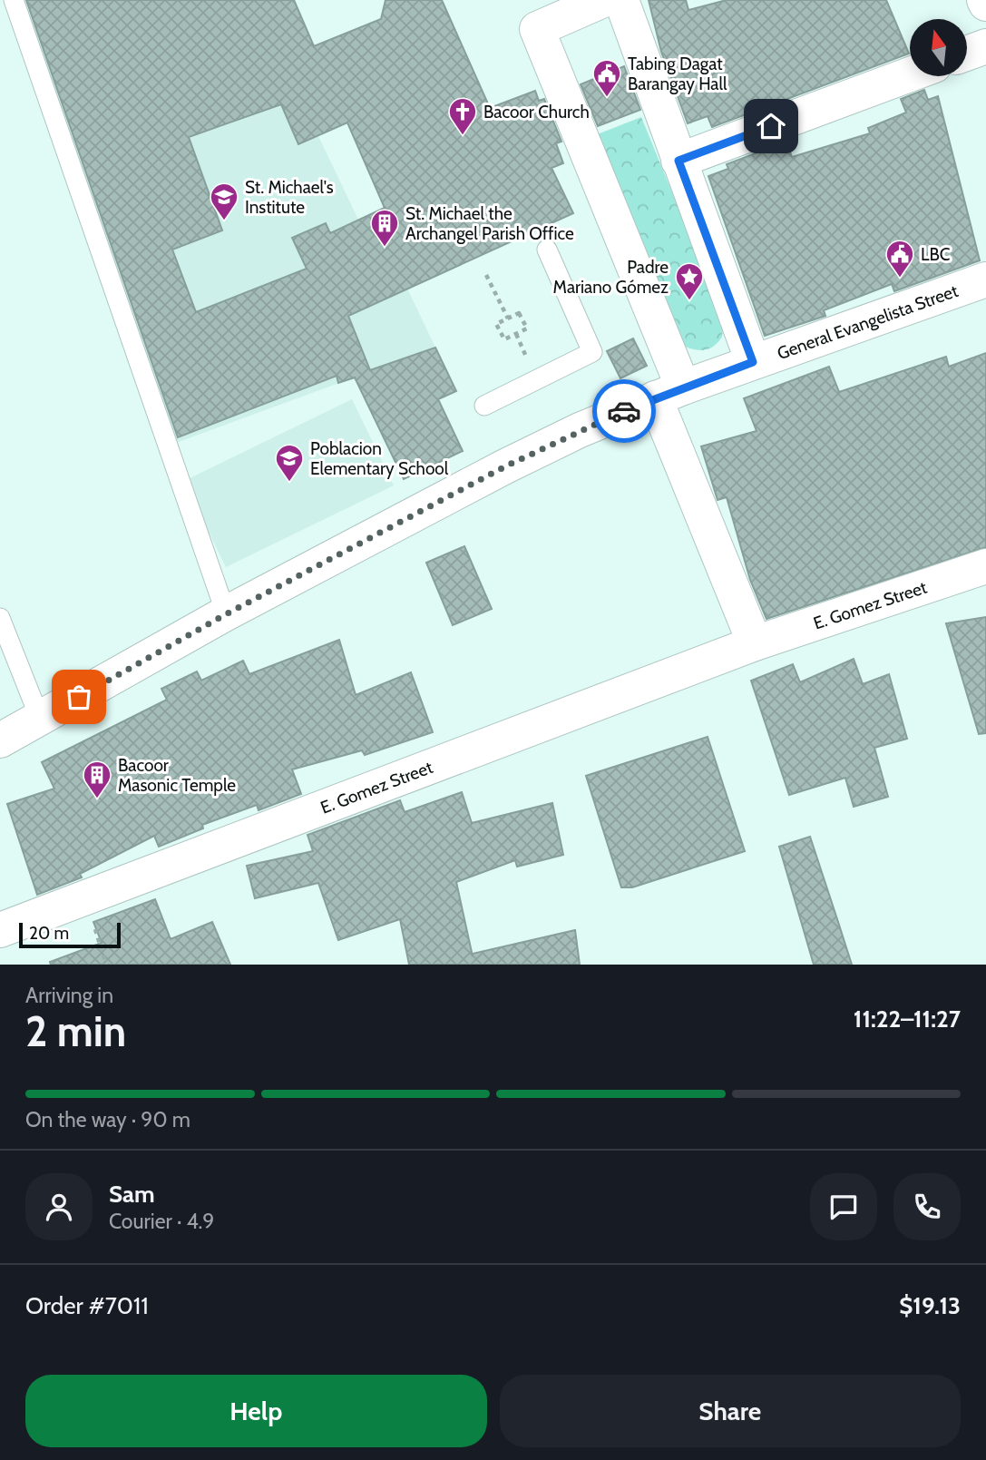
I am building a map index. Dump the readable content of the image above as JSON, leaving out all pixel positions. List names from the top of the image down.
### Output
{
  "streets": {
    "street": ["General Evangelista Street", "E. Gomez Street"]
  },
  "places": {
    "public building": ["Tabing Dagat Barangay Hall", "LBC"],
    "church": ["Bacoor Church"],
    "school or university": ["St. Michael's Institute", "Poblacion Elementary School"],
    "building": ["St. Michael the Archangel Parish Office", "Bacoor Masonic Temple"],
    "place": ["Padre Mariano Gómez"]
  },
  "scale_bar": "20 m",
  "north": "top",
  "page": {
    "scale": "20 m",
    "heading": ["2 min", "Arriving in", "11:22–11:27"],
    "panel": [
      "Sam",
      "Courier · 4.9",
      "Order #7011",
      "$19.13"
    ],
    "bar": "On the way · 90 m",
    "buttons": ["Help", "Share"]
  }
}
